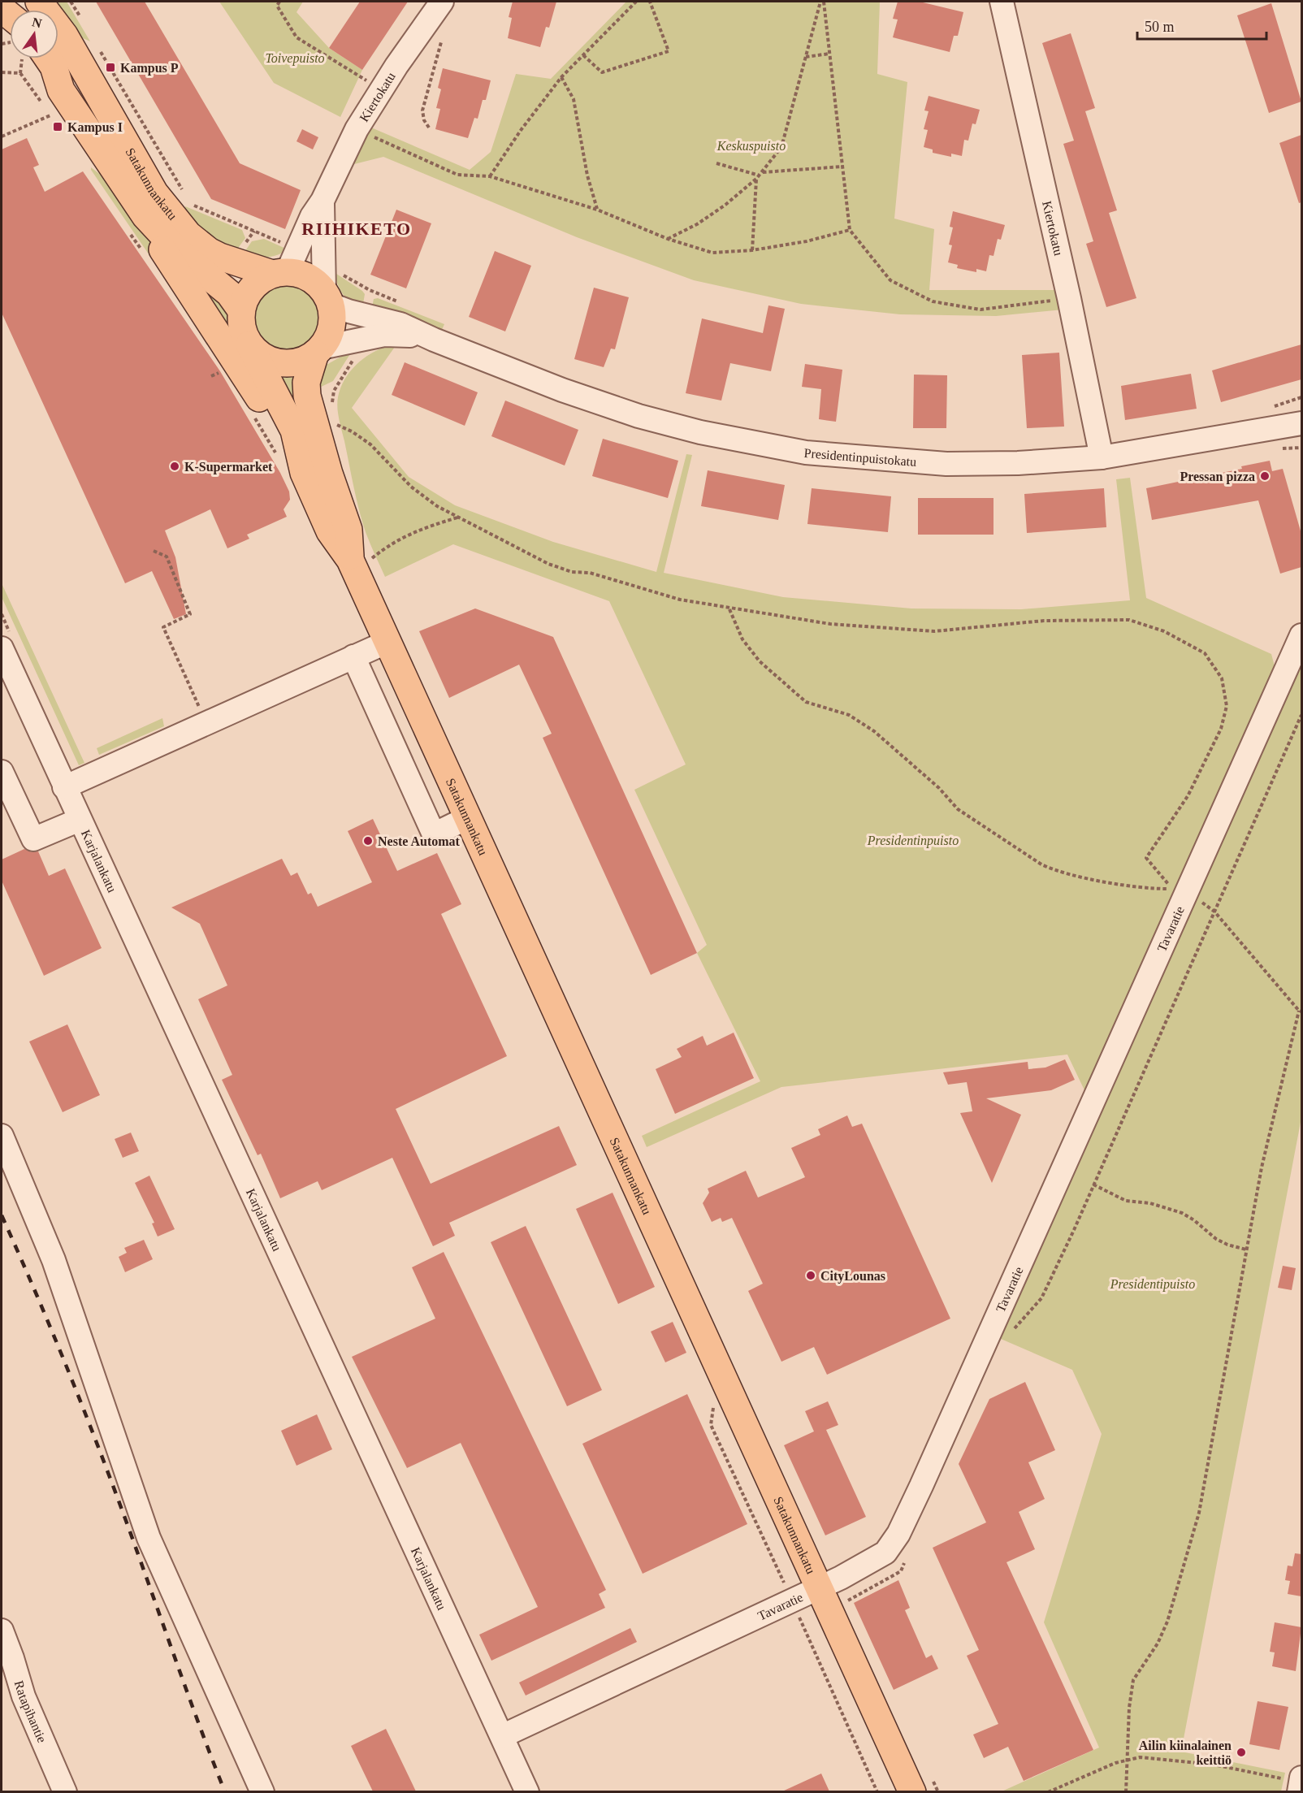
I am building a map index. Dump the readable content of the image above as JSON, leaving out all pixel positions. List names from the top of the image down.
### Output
{
  "streets": {
    "main road": ["Satakunnankatu"],
    "street": [
      "Kiertokatu",
      "Presidentinpuistokatu",
      "Karjalankatu",
      "Tavaratie",
      "Ratapihantie"
    ]
  },
  "crossings": [
    ["Kiertokatu", "Satakunnankatu"],
    ["Kiertokatu", "Presidentinpuistokatu"],
    ["Satakunnankatu", "Presidentinpuistokatu"],
    ["Satakunnankatu", "Tavaratie"],
    ["Karjalankatu", "Tavaratie"]
  ],
  "districts": ["RIIHIKETO"],
  "parks": [
    "Toivepuisto",
    "Keskuspuisto",
    "Presidentinpuisto",
    "Presidentipuisto"
  ],
  "places": {
    "transit": ["Kampus P", "Kampus I"],
    "other": [
      "K-Supermarket",
      "Pressan pizza",
      "Neste Automat",
      "CityLounas",
      "Ailin kiinalainen keittiö"
    ]
  },
  "scale_bar": "50 m",
  "north": "top"
}
